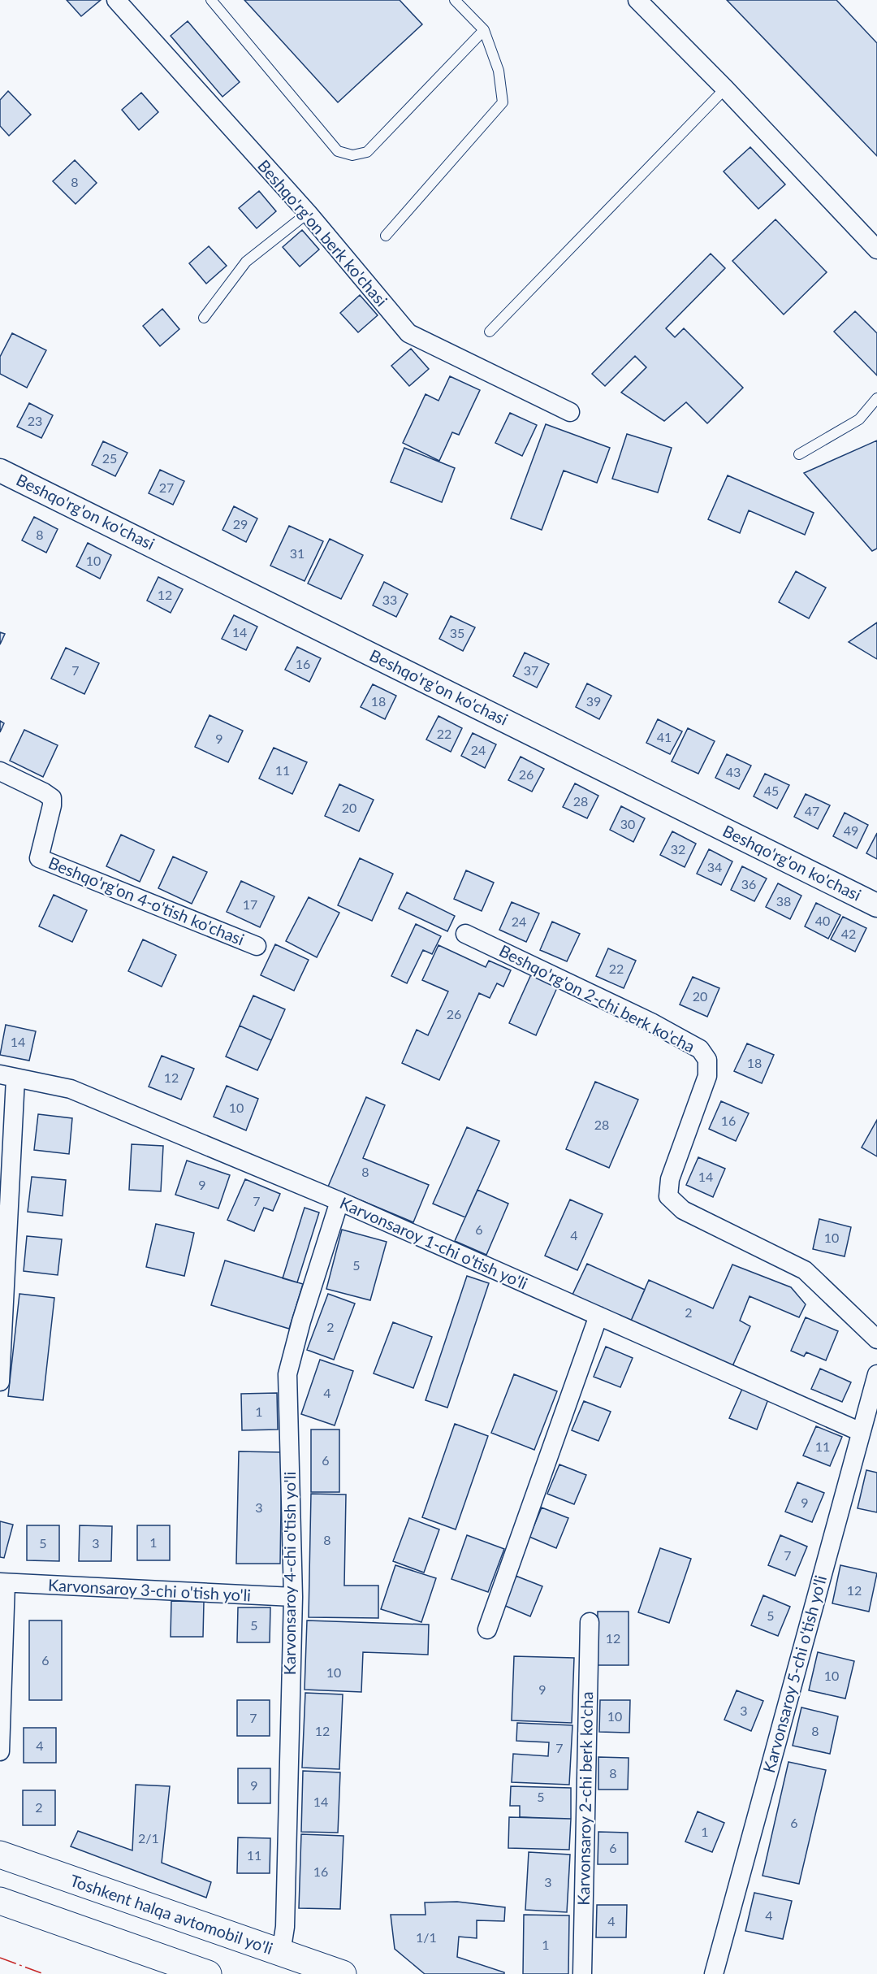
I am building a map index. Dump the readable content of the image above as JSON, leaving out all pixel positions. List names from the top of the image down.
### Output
{
  "streets": {
    "highway": ["Toshkent halqa avtomobil yo'li"],
    "street": [
      "Beshqo'rg'on berk ko'chasi",
      "Beshqo'rg'on ko'chasi",
      "Beshqo'rg'on 4-o'tish ko'chasi",
      "Beshqo'rg'on 2-chi berk ko'cha",
      "Karvonsaroy 1-chi o'tish yo'li",
      "Karvonsaroy 4-chi o'tish yo'li",
      "Karvonsaroy 3-chi o'tish yo'li",
      "Karvonsaroy 5-chi o'tish yo'li",
      "Karvonsaroy 2-chi berk ko'cha"
    ]
  },
  "crossings": [
    ["Karvonsaroy 1-chi o'tish yo'li", "Karvonsaroy 4-chi o'tish yo'li"],
    ["Karvonsaroy 1-chi o'tish yo'li", "Karvonsaroy 5-chi o'tish yo'li"],
    ["Karvonsaroy 4-chi o'tish yo'li", "Karvonsaroy 3-chi o'tish yo'li"],
    ["Karvonsaroy 4-chi o'tish yo'li", "Toshkent halqa avtomobil yo'li"]
  ],
  "house_numbers": [
    "8",
    "23",
    "25",
    "27",
    "29",
    "8",
    "31",
    "10",
    "12",
    "33",
    "14",
    "35",
    "16",
    "7",
    "37",
    "18",
    "39",
    "22",
    "41",
    "9",
    "24",
    "11",
    "43",
    "26",
    "45",
    "28",
    "20",
    "47",
    "30",
    "49",
    "32",
    "34",
    "36",
    "38",
    "17",
    "40",
    "24",
    "42",
    "22",
    "20",
    "26",
    "14",
    "18",
    "12",
    "10",
    "16",
    "28",
    "8",
    "14",
    "9",
    "7",
    "6",
    "4",
    "10",
    "5",
    "2",
    "2",
    "4",
    "1",
    "11",
    "6",
    "9",
    "3",
    "8",
    "1",
    "5",
    "3",
    "7",
    "12",
    "5",
    "5",
    "12",
    "6",
    "10",
    "10",
    "9",
    "3",
    "10",
    "7",
    "12",
    "8",
    "4",
    "7",
    "8",
    "9",
    "5",
    "14",
    "2",
    "6",
    "1",
    "2/1",
    "6",
    "11",
    "16",
    "3",
    "4",
    "4",
    "1/1",
    "1"
  ]
}
